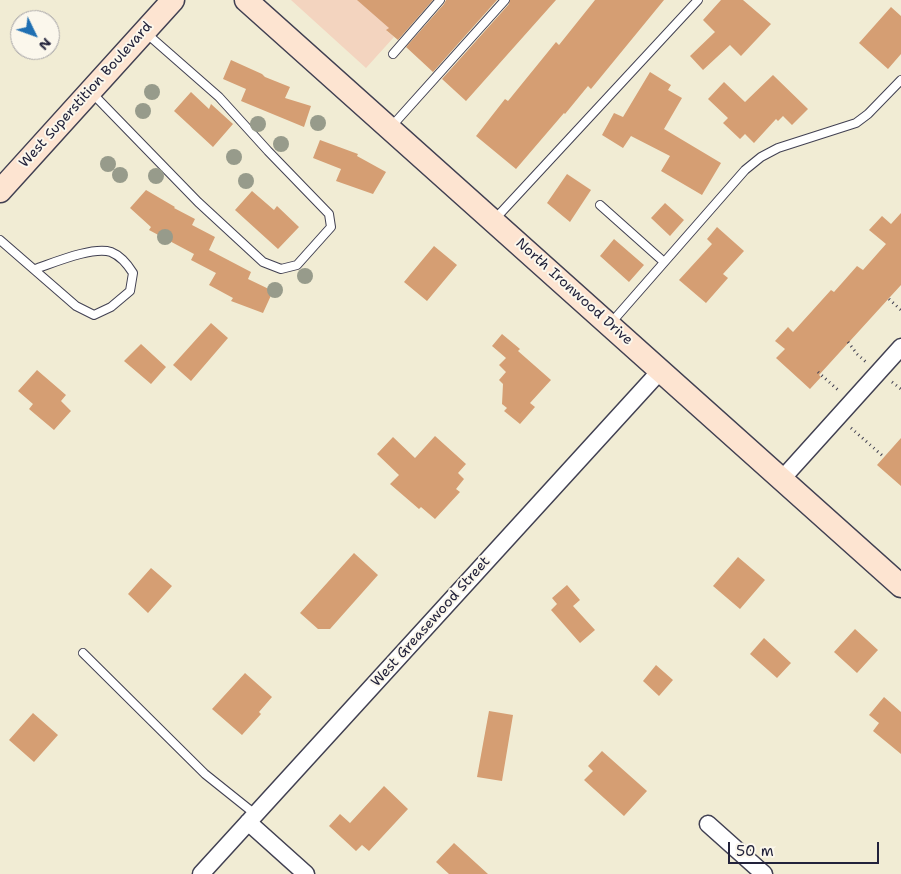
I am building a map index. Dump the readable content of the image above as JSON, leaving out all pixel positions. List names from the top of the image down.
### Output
{
  "streets": {
    "street": ["West Superstition Boulevard", "North Ironwood Drive", "West Greasewood Street"]
  },
  "crossings": [
    ["North Ironwood Drive", "West Greasewood Street"]
  ],
  "scale_bar": "50 m",
  "north": "bottom right"
}
